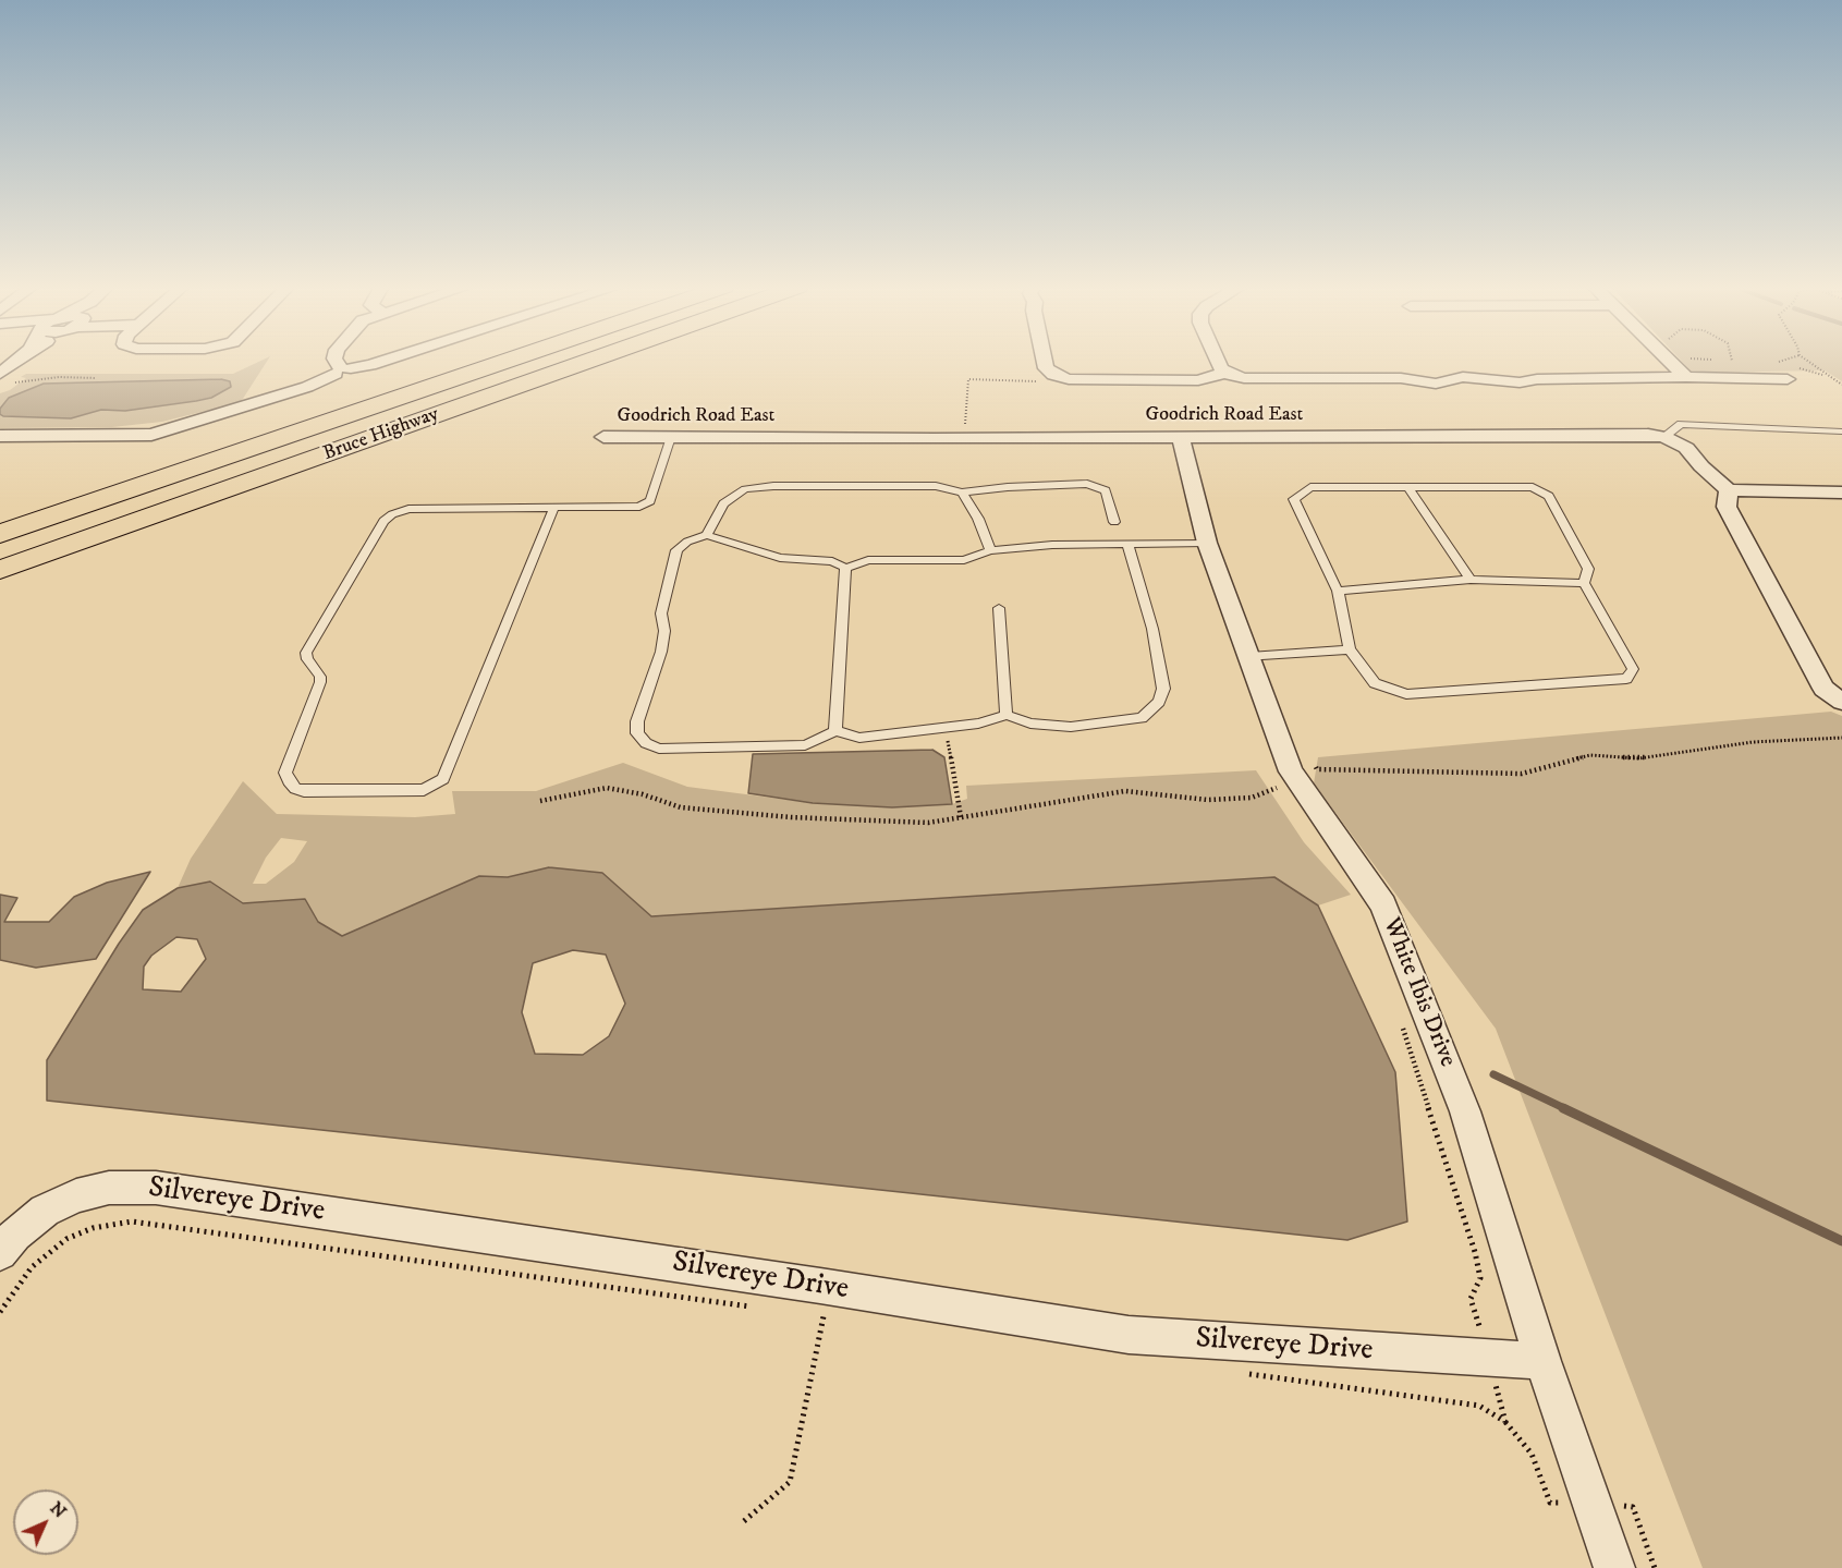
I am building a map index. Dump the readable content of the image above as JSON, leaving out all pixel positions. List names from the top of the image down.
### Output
{
  "streets": {
    "highway": ["Bruce Highway"],
    "street": ["Goodrich Road East", "White Ibis Drive", "Silvereye Drive"]
  },
  "crossings": [
    ["Goodrich Road East", "White Ibis Drive"],
    ["White Ibis Drive", "Silvereye Drive"]
  ],
  "north": "top right"
}
